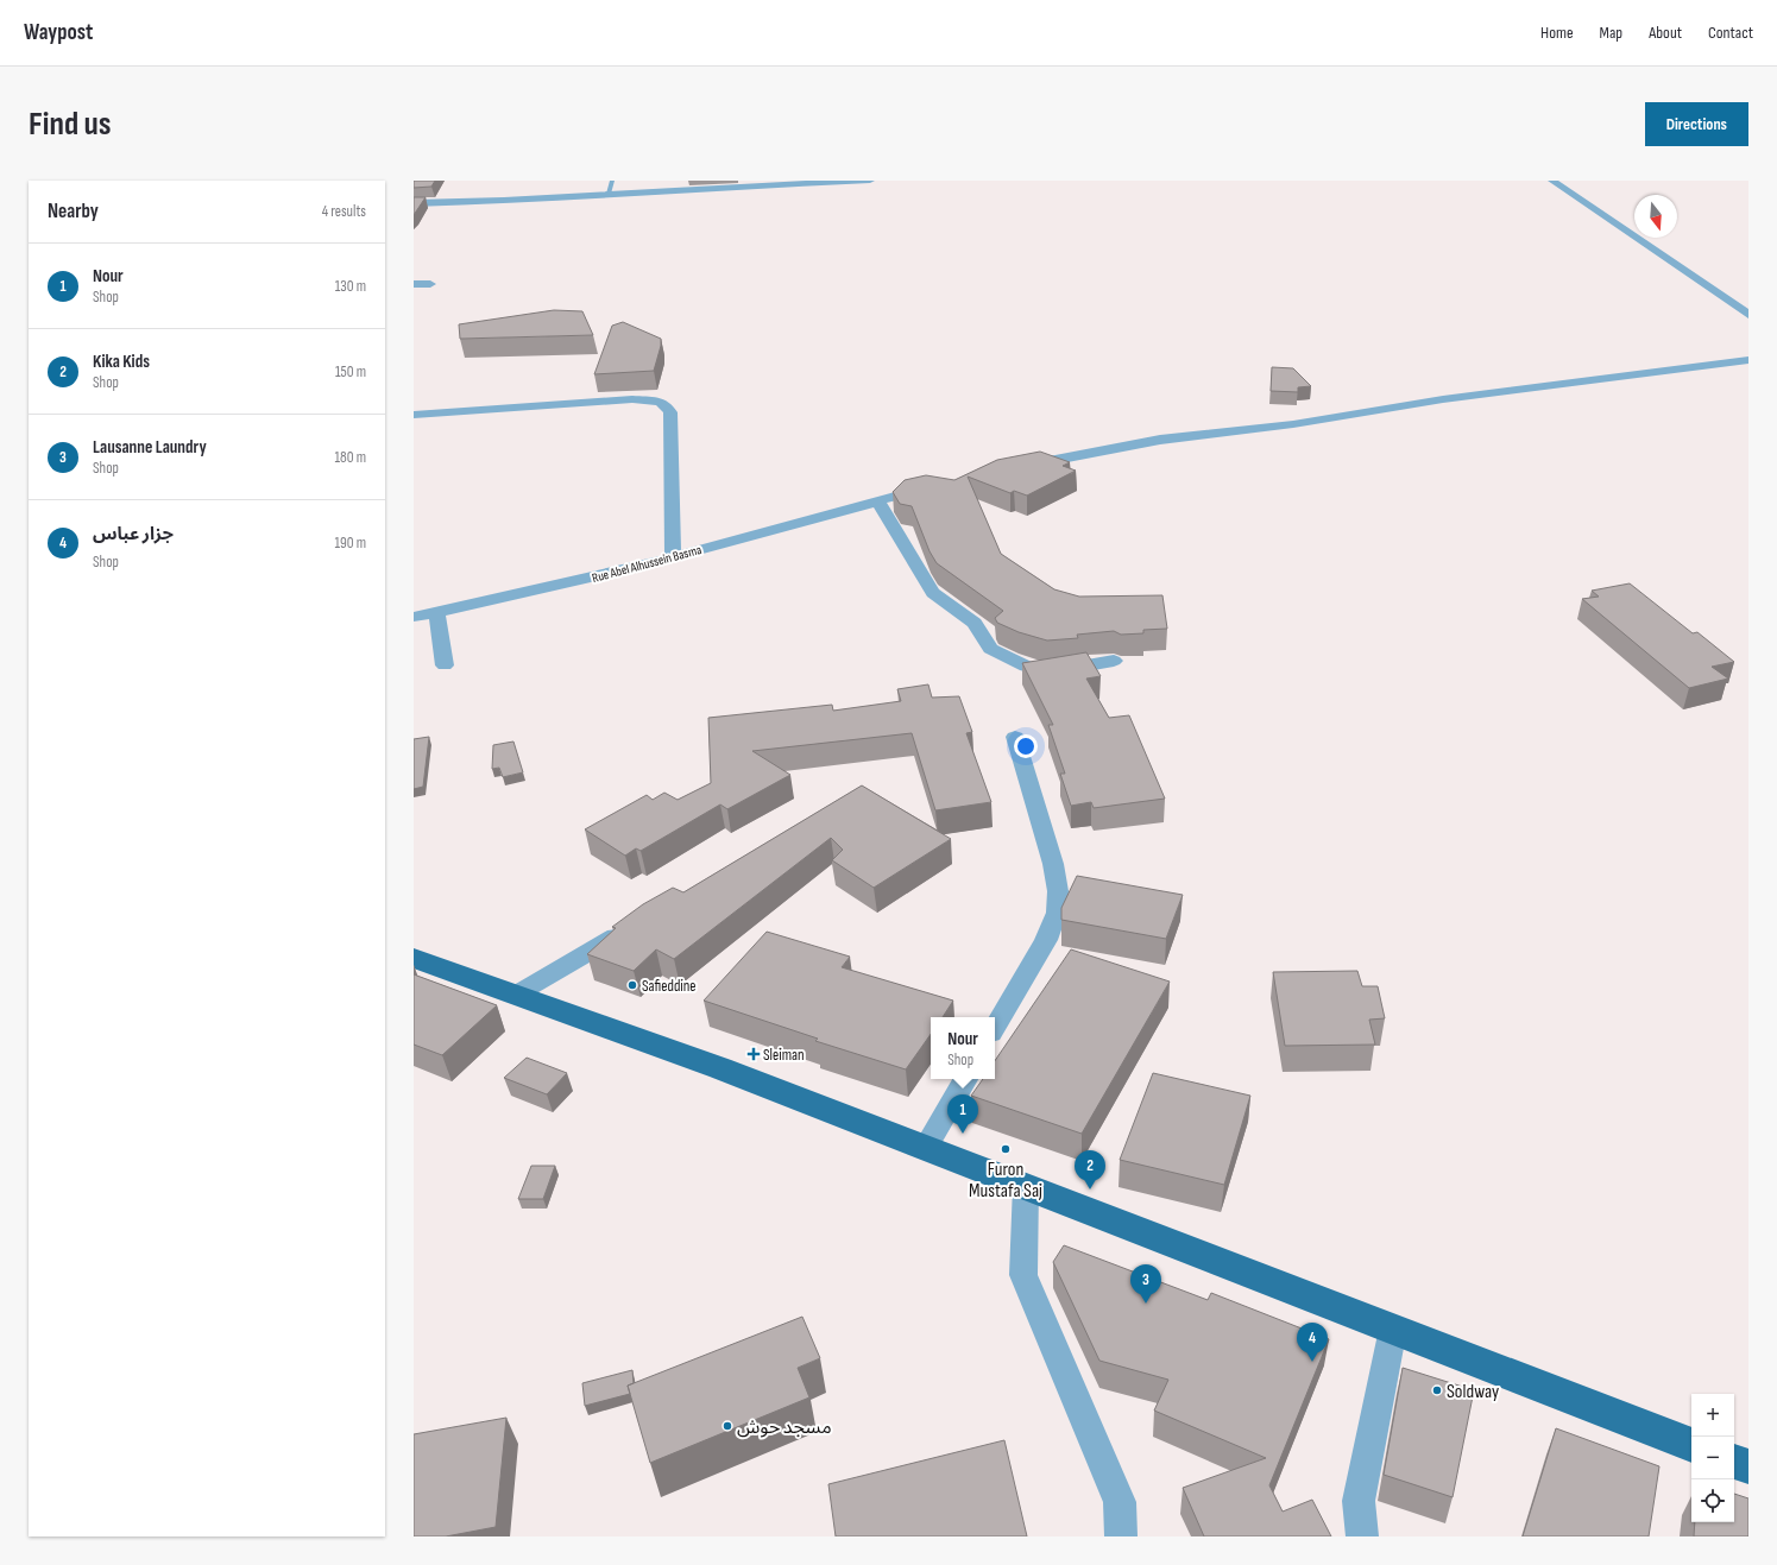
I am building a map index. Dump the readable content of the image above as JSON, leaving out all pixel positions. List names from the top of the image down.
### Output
{
  "streets": {
    "street": ["Rue Abel Alhussein Basma"]
  },
  "places": {
    "other": [
      "Safieddine",
      "Furon Mustafa Saj",
      "Soldway",
      "مسجد حوش"
    ],
    "health": ["Sleiman"]
  },
  "north": "bottom",
  "page": {
    "header": "Waypost",
    "nav": [
      "Home",
      "Map",
      "About",
      "Contact"
    ],
    "buttons": "Directions",
    "title": "Find us",
    "heading": ["Nearby", "4 results"],
    "list": [
      {
        "mark": "1",
        "name": "Nour",
        "note": "Shop",
        "value": "130 m"
      },
      {
        "mark": "2",
        "name": "Kika Kids",
        "note": "Shop",
        "value": "150 m"
      },
      {
        "mark": "3",
        "name": "Lausanne Laundry",
        "note": "Shop",
        "value": "180 m"
      },
      {
        "mark": "4",
        "name": "جزار عباس",
        "note": "Shop",
        "value": "190 m"
      }
    ],
    "popup": ["Nour", "Shop"],
    "pins": [
      "1",
      "2",
      "3",
      "4"
    ],
    "map_buttons": ["+", "−"]
  }
}
